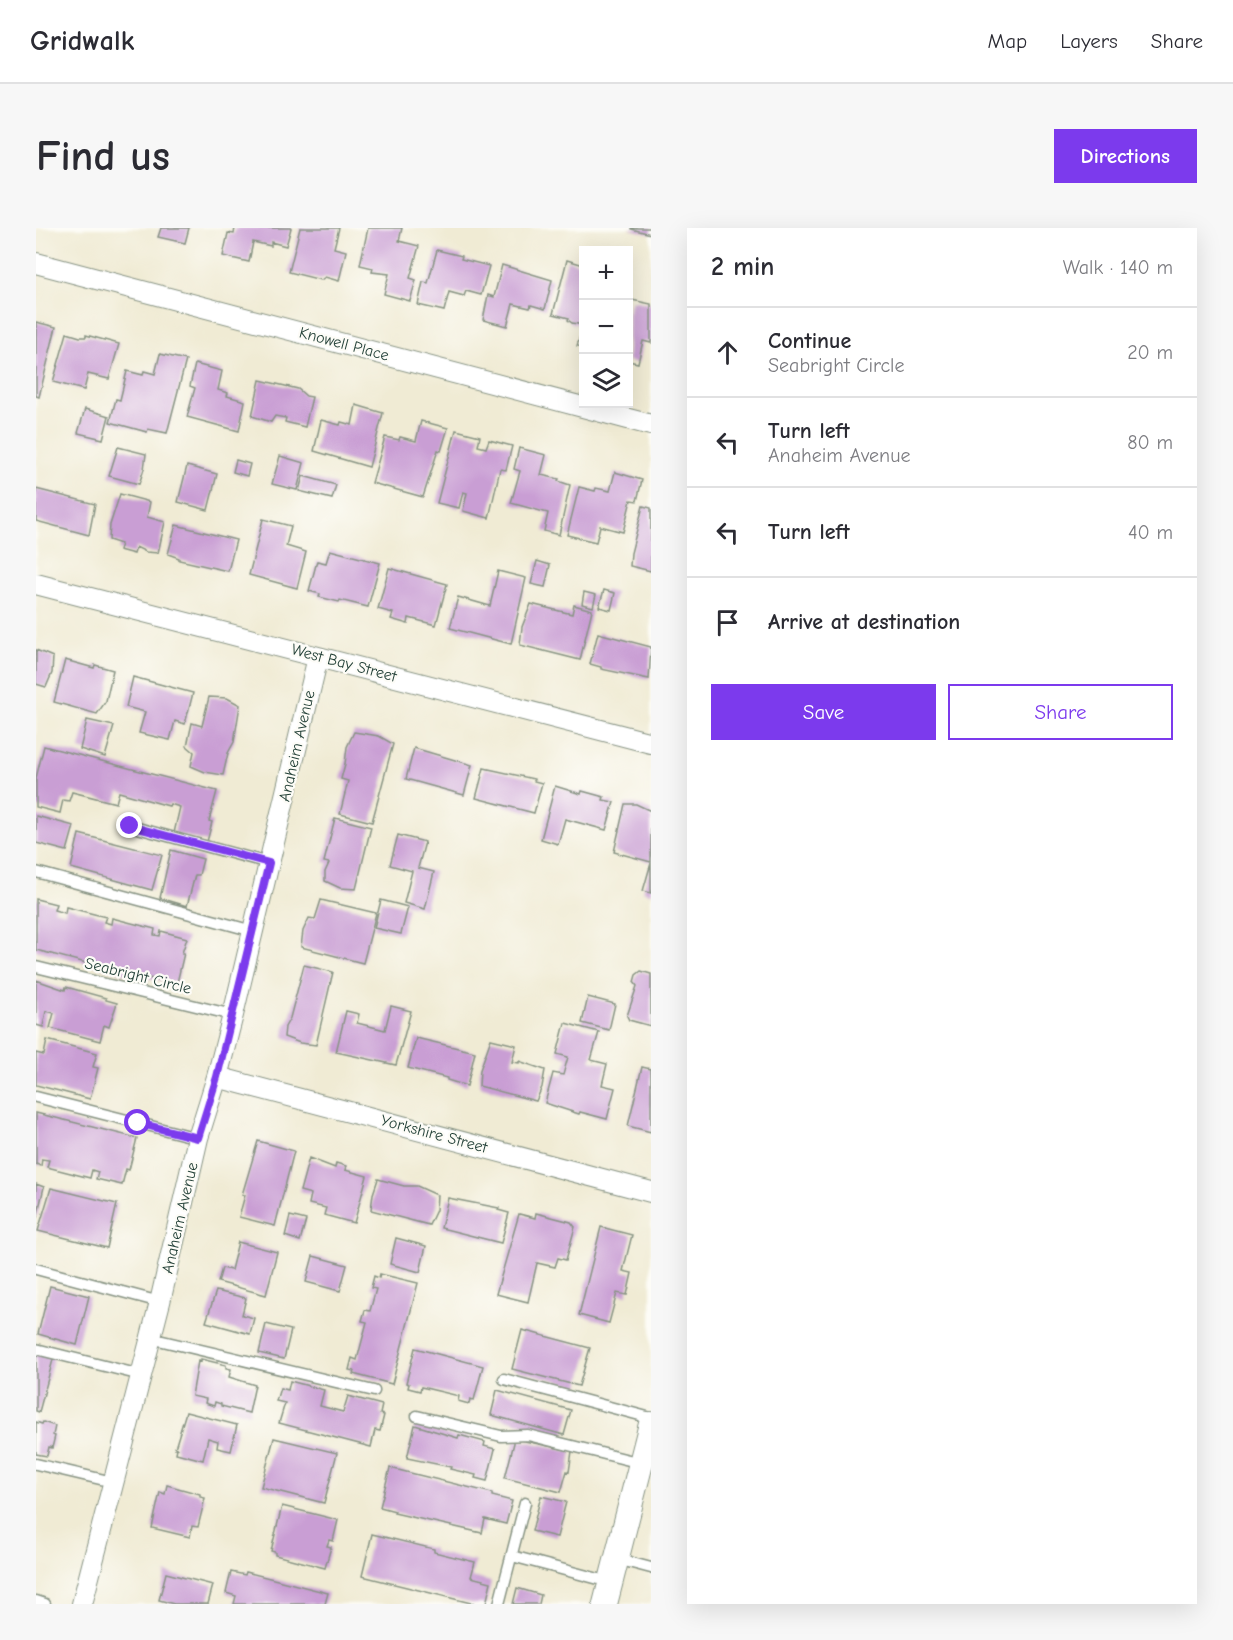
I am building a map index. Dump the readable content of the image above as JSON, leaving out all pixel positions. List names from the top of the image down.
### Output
{
  "streets": {
    "street": [
      "Knowell Place",
      "West Bay Street",
      "Anaheim Avenue",
      "Yorkshire Street"
    ],
    "lane": ["Seabright Circle"]
  },
  "crossings": [
    ["West Bay Street", "Anaheim Avenue"],
    ["Anaheim Avenue", "Seabright Circle"],
    ["Anaheim Avenue", "Yorkshire Street"]
  ],
  "page": {
    "header": "Gridwalk",
    "nav": ["Map", "Layers", "Share"],
    "buttons": [
      "Directions",
      ["Save", "Share"]
    ],
    "title": "Find us",
    "heading": ["2 min", "Walk · 140 m"],
    "map_buttons": ["+", "−"],
    "list": [
      ["Continue", "Seabright Circle", "20 m"],
      ["Turn left", "Anaheim Avenue", "80 m"],
      ["Turn left", "40 m"],
      "Arrive at destination"
    ]
  }
}
